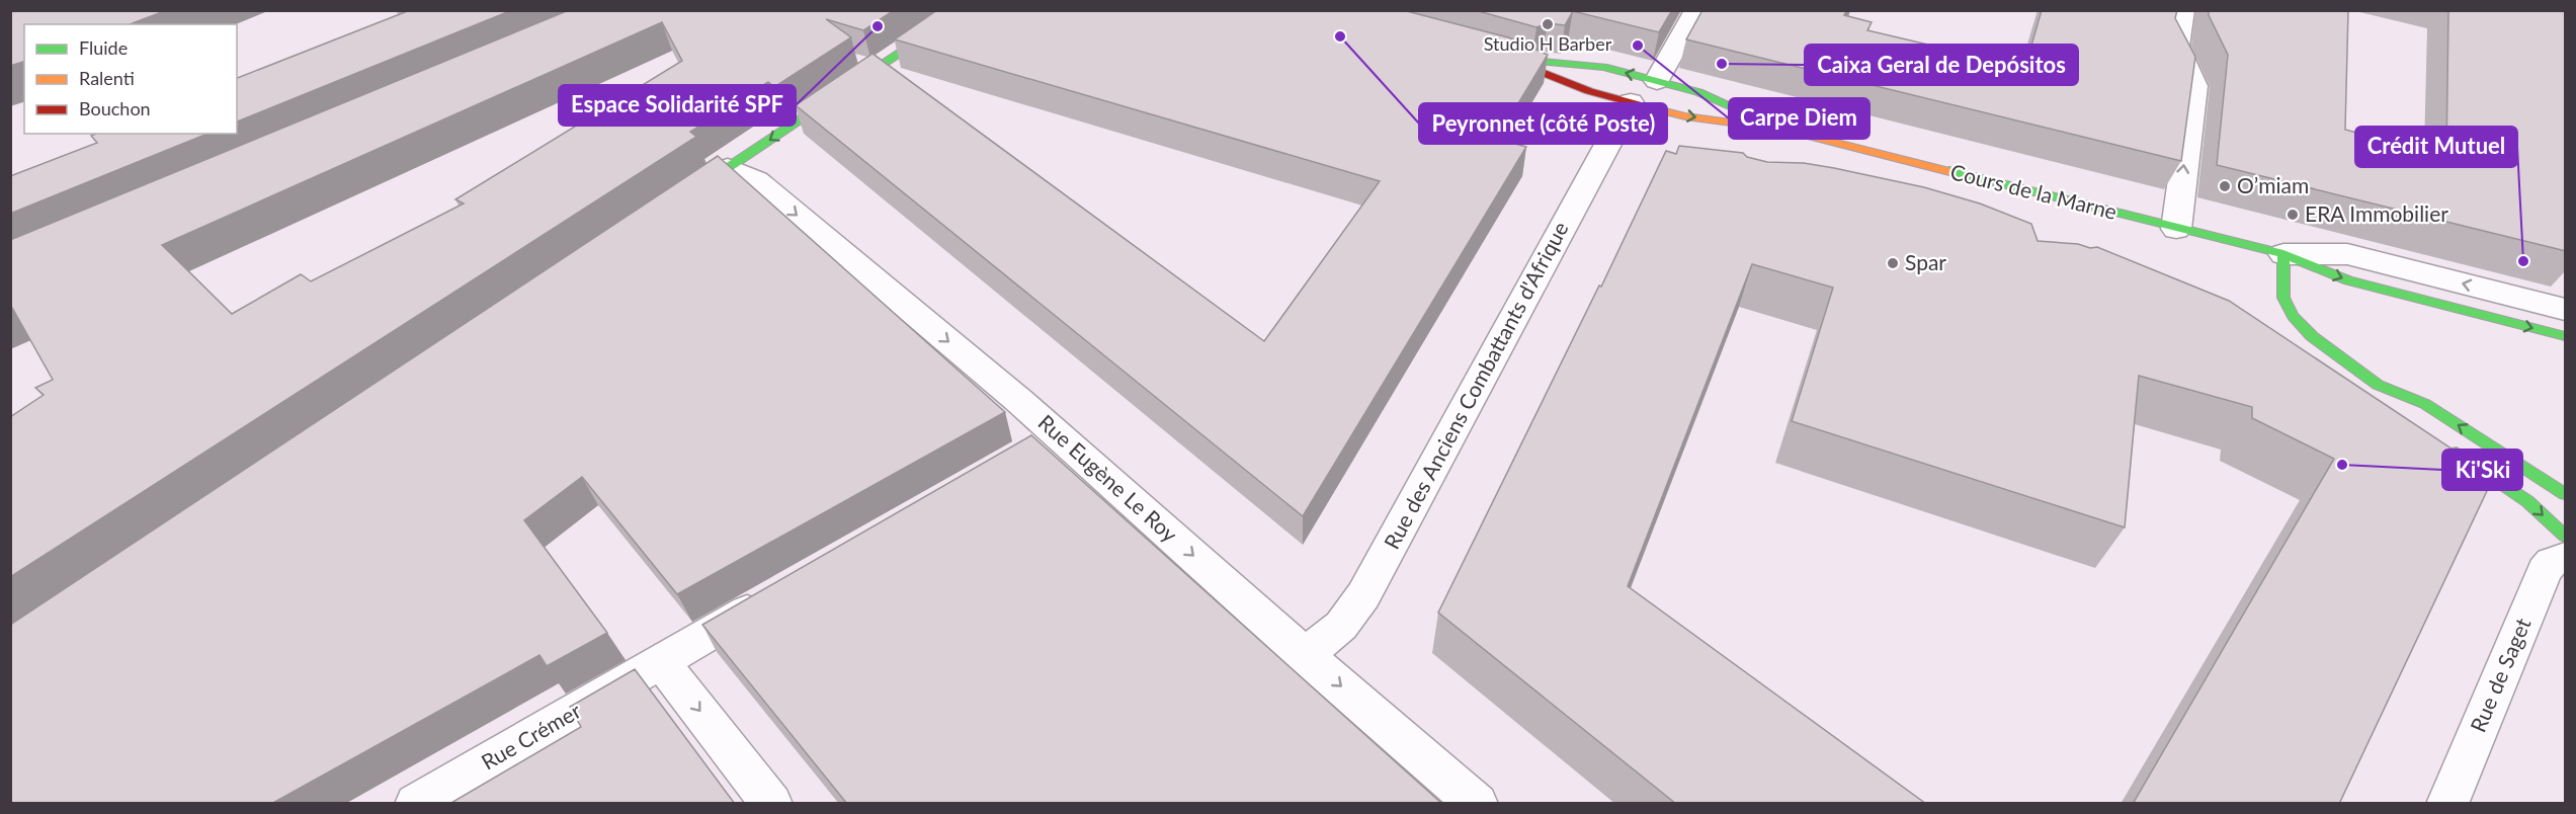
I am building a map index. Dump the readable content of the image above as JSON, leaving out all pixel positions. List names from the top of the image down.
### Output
{
  "streets": {
    "main road": ["Cours de la Marne"],
    "street": [
      "Rue des Anciens Combattants d'Afrique",
      "Rue Eugène Le Roy",
      "Rue de Saget",
      "Rue Crémer"
    ]
  },
  "crossings": [
    ["Cours de la Marne", "Rue des Anciens Combattants d'Afrique"],
    ["Rue des Anciens Combattants d'Afrique", "Rue Eugène Le Roy"]
  ],
  "one_way": ["Rue Eugène Le Roy"],
  "places": [
    "Studio H Barber",
    "Espace Solidarité SPF",
    "Peyronnet (côté Poste)",
    "Carpe Diem",
    "Caixa Geral de Depósitos",
    "O’miam",
    "ERA Immobilier",
    "Crédit Mutuel",
    "Spar",
    "Ki'Ski"
  ],
  "legend": ["Fluide", "Ralenti", "Bouchon"]
}
